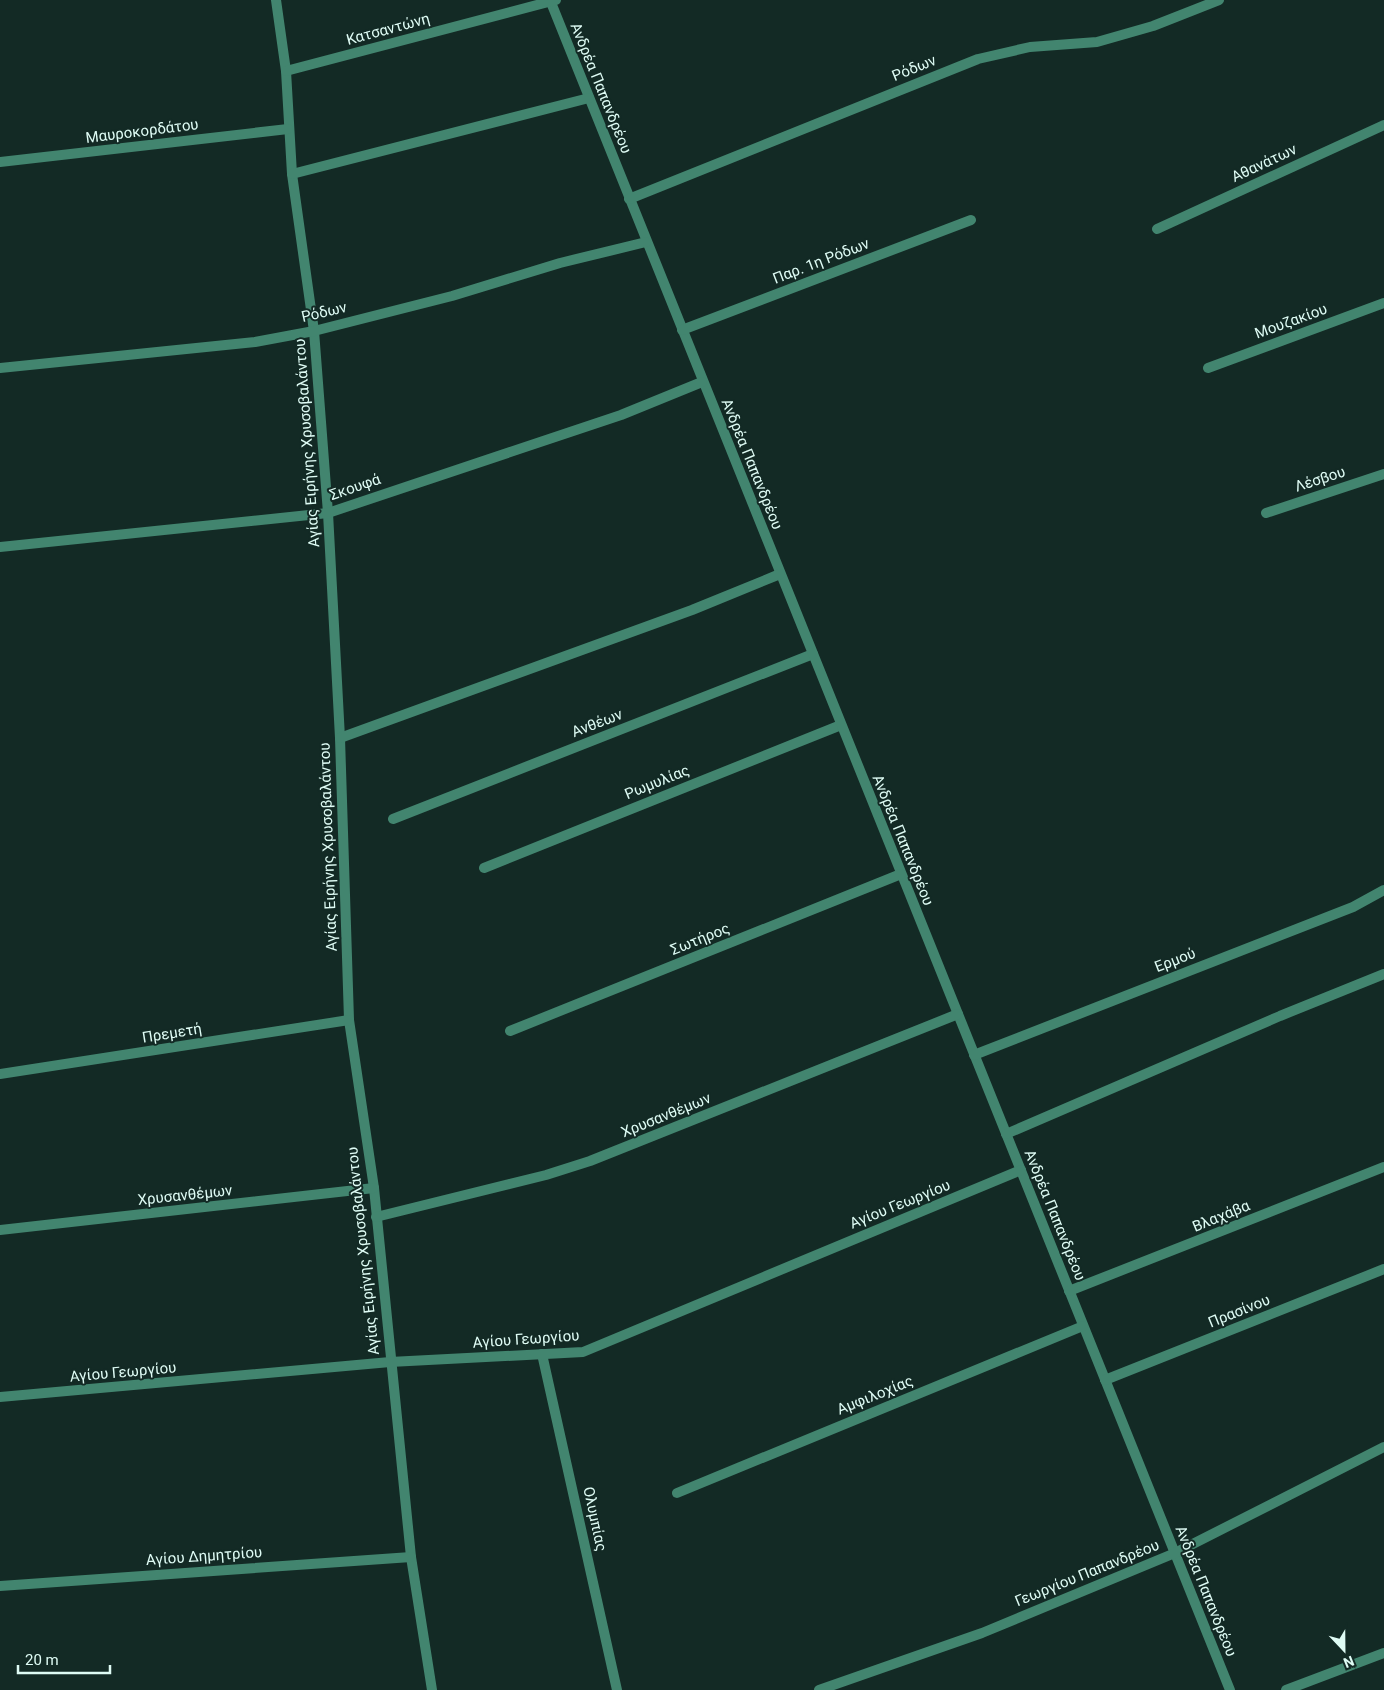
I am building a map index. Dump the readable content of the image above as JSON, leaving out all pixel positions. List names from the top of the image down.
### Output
{
  "streets": {
    "street": [
      "Κατσαντώνη",
      "Ρόδων",
      "Ανδρέα Παπανδρέου",
      "Μαυροκορδάτου",
      "Αθανάτων",
      "Παρ. 1η Ρόδων",
      "Μουζακίου",
      "Αγίας Ειρήνης Χρυσοβαλάντου",
      "Λέσβου",
      "Σκουφά",
      "Ανθέων",
      "Ρωμυλίας",
      "Σωτήρος",
      "Ερμού",
      "Πρεμετή",
      "Χρυσανθέμων",
      "Αγίου Γεωργίου",
      "Βλαχάβα",
      "Πρασίνου",
      "Αμφιλοχίας",
      "Ολυμπίας",
      "Αγίου Δημητρίου",
      "Γεωργίου Παπανδρέου"
    ]
  },
  "crossings": [
    ["Κατσαντώνη", "Ανδρέα Παπανδρέου"],
    ["Κατσαντώνη", "Αγίας Ειρήνης Χρυσοβαλάντου"],
    ["Ρόδων", "Ανδρέα Παπανδρέου"],
    ["Ρόδων", "Αγίας Ειρήνης Χρυσοβαλάντου"],
    ["Ανδρέα Παπανδρέου", "Παρ. 1η Ρόδων"],
    ["Ανδρέα Παπανδρέου", "Σκουφά"],
    ["Ανδρέα Παπανδρέου", "Ανθέων"],
    ["Ανδρέα Παπανδρέου", "Ρωμυλίας"],
    ["Ανδρέα Παπανδρέου", "Σωτήρος"],
    ["Ανδρέα Παπανδρέου", "Ερμού"],
    ["Ανδρέα Παπανδρέου", "Χρυσανθέμων"],
    ["Ανδρέα Παπανδρέου", "Αγίου Γεωργίου"],
    ["Ανδρέα Παπανδρέου", "Βλαχάβα"],
    ["Ανδρέα Παπανδρέου", "Πρασίνου"],
    ["Ανδρέα Παπανδρέου", "Αμφιλοχίας"],
    ["Ανδρέα Παπανδρέου", "Γεωργίου Παπανδρέου"],
    ["Μαυροκορδάτου", "Αγίας Ειρήνης Χρυσοβαλάντου"],
    ["Αγίας Ειρήνης Χρυσοβαλάντου", "Σκουφά"],
    ["Αγίας Ειρήνης Χρυσοβαλάντου", "Πρεμετή"],
    ["Αγίας Ειρήνης Χρυσοβαλάντου", "Χρυσανθέμων"],
    ["Αγίας Ειρήνης Χρυσοβαλάντου", "Αγίου Γεωργίου"],
    ["Αγίας Ειρήνης Χρυσοβαλάντου", "Αγίου Δημητρίου"],
    ["Αγίου Γεωργίου", "Ολυμπίας"]
  ],
  "scale_bar": "20 m",
  "north": "bottom"
}
